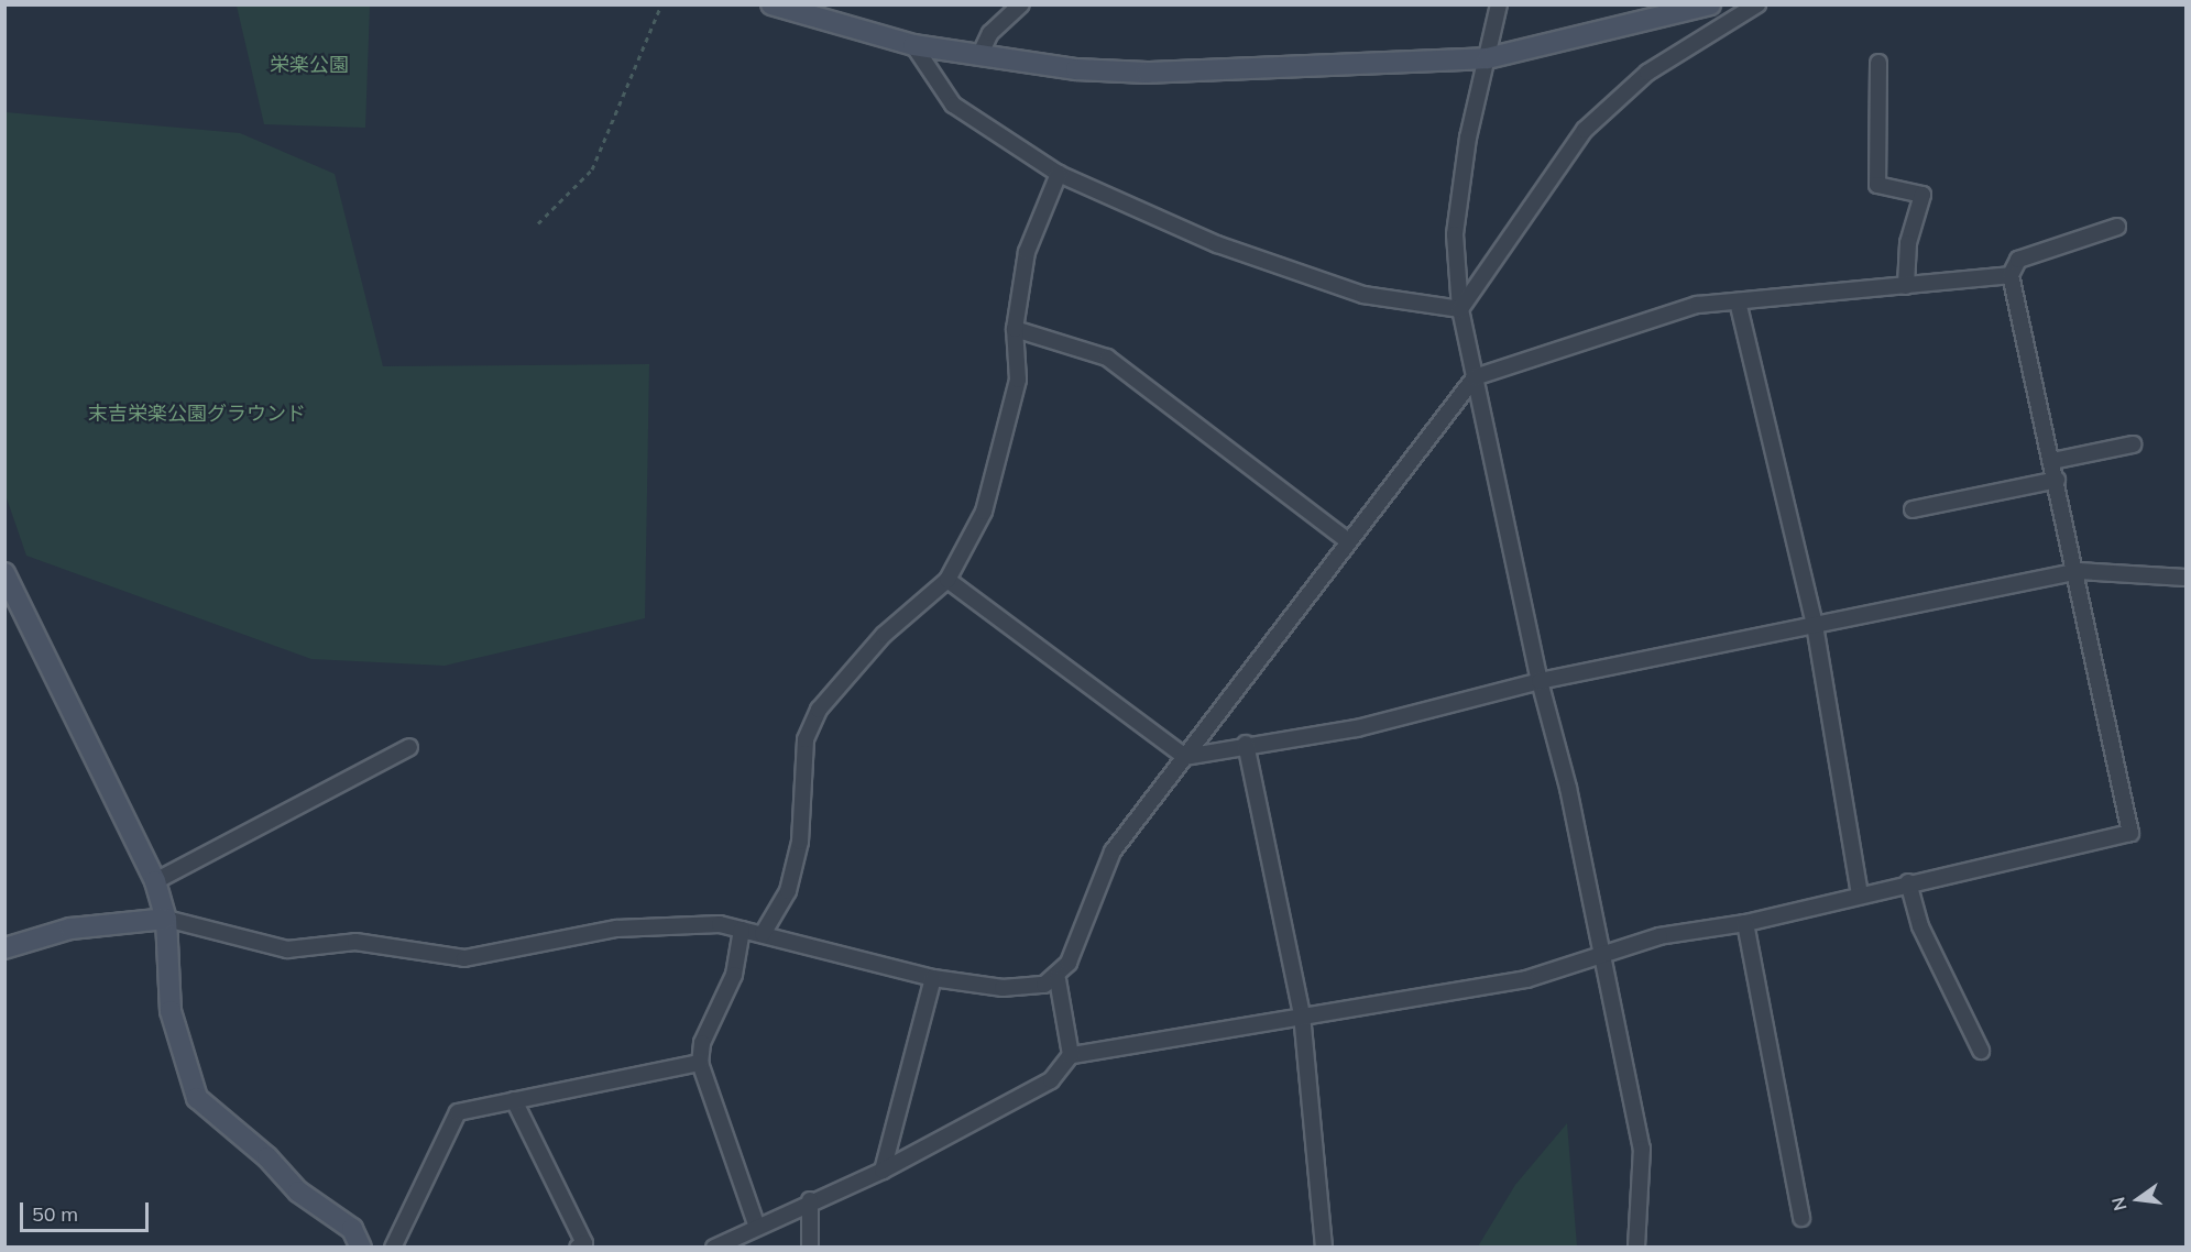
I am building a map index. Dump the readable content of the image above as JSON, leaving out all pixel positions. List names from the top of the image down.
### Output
{
  "parks": ["栄楽公園", "末吉栄楽公園グラウンド"],
  "scale_bar": "50 m",
  "north": "left"
}
